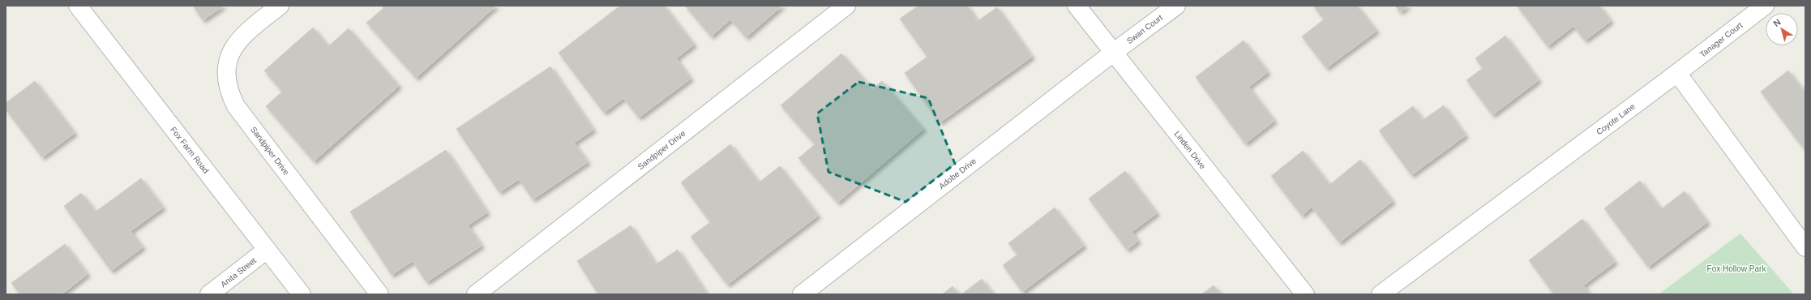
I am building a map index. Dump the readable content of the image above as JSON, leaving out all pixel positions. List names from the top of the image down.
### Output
{
  "streets": {
    "street": [
      "Swan Court",
      "Tanager Court",
      "Coyote Lane",
      "Fox Farm Road",
      "Sandpiper Drive",
      "Linden Drive",
      "Adobe Drive",
      "Anita Street"
    ]
  },
  "crossings": [
    ["Swan Court", "Linden Drive"],
    ["Swan Court", "Adobe Drive"],
    ["Tanager Court", "Coyote Lane"],
    ["Fox Farm Road", "Anita Street"],
    ["Linden Drive", "Adobe Drive"]
  ],
  "parks": ["Fox Hollow Park"],
  "north": "top left"
}
